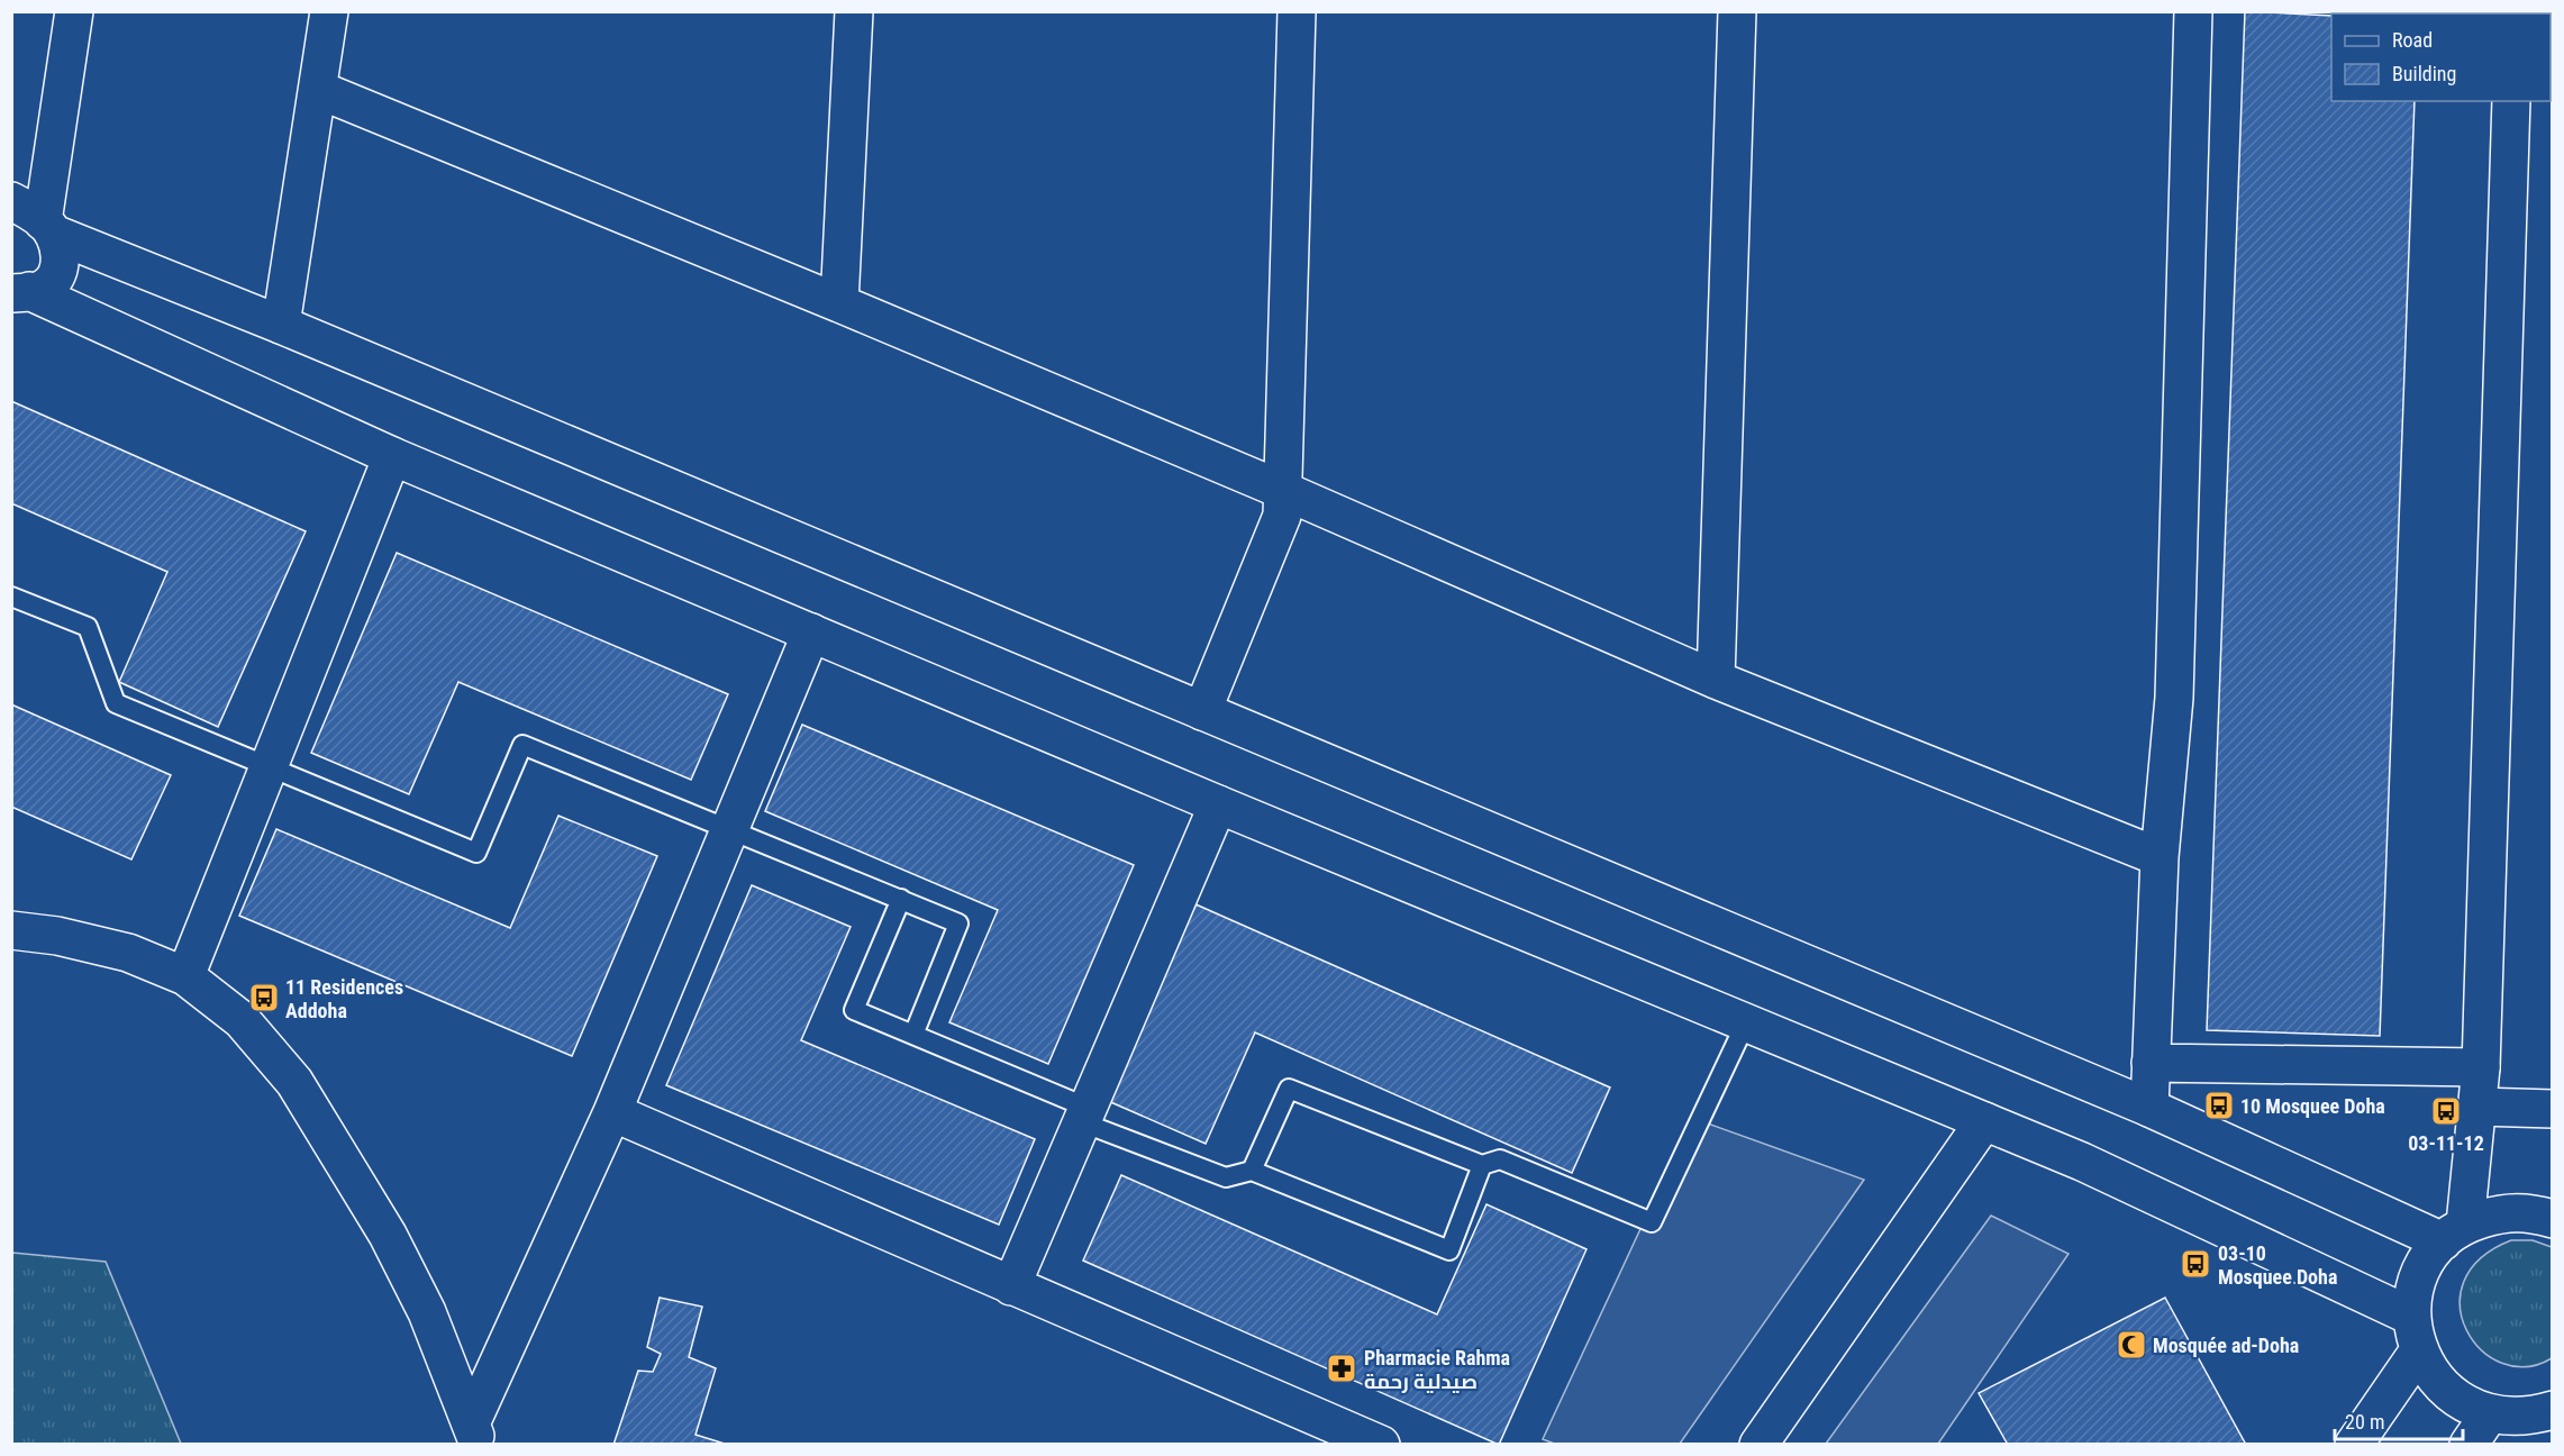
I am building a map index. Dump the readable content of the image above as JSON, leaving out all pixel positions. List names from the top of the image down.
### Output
{
  "places": {
    "bus stop": [
      "11 Residences Addoha",
      "10 Mosquee Doha",
      "03-11-12",
      "03-10 Mosquee Doha"
    ],
    "mosque": ["Mosquée ad-Doha"],
    "pharmacy": ["Pharmacie Rahma صيدلية رحمة"]
  },
  "legend": ["Road", "Building"],
  "scale_bar": "20 m"
}
